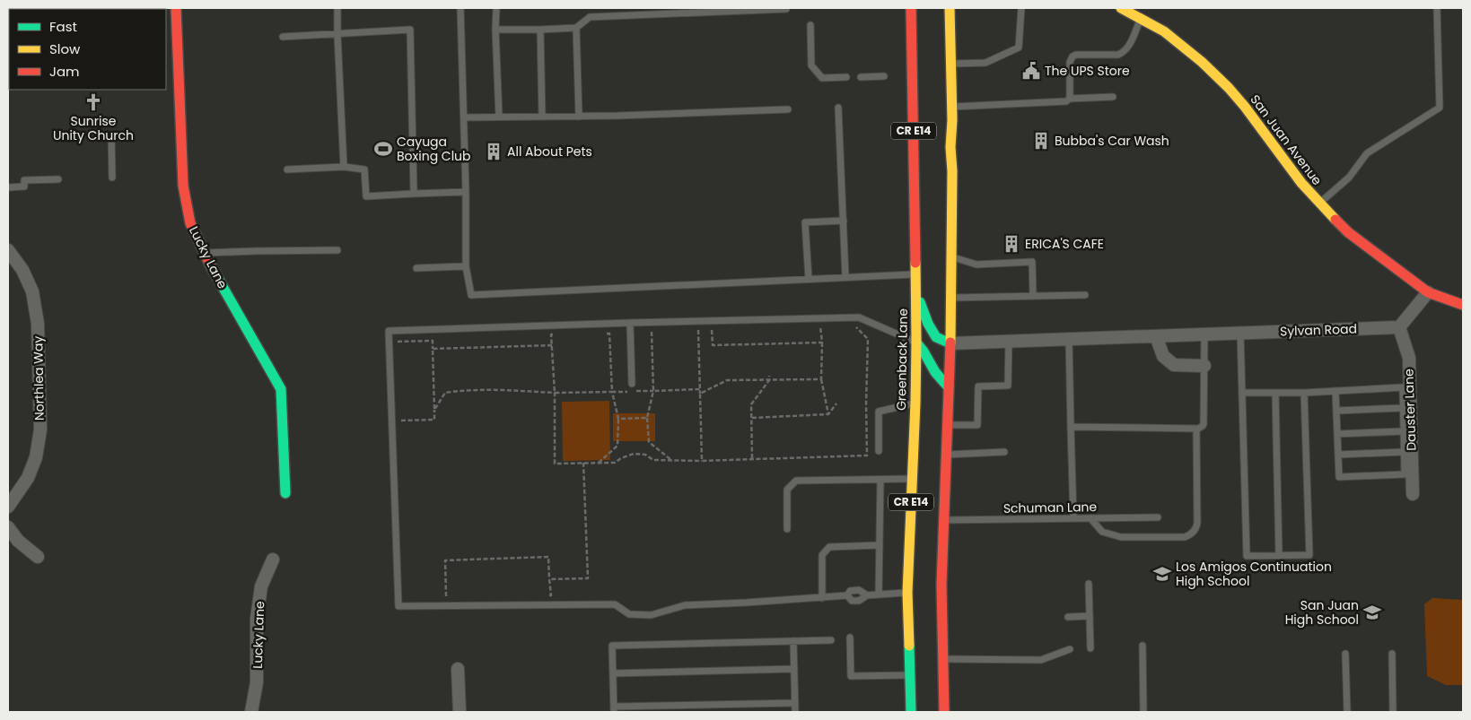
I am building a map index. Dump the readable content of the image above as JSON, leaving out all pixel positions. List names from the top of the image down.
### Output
{
  "streets": {
    "main road": [
      "CR E14",
      "San Juan Avenue",
      "Lucky Lane",
      "Greenback Lane"
    ],
    "street": ["Sylvan Road", "Northlea Way", "Dauster Lane"],
    "lane": ["Schuman Lane"]
  },
  "crossings": [
    ["CR E14", "Sylvan Road"],
    ["CR E14", "Schuman Lane"],
    ["Sylvan Road", "Dauster Lane"]
  ],
  "places": {
    "public building": ["The UPS Store"],
    "church": ["Sunrise Unity Church"],
    "building": ["Bubba's Car Wash", "All About Pets", "ERICA'S CAFE"],
    "sports": ["Cayuga Boxing Club"],
    "school or university": ["Los Amigos Continuation High School", "San Juan High School"]
  },
  "legend": ["Fast", "Slow", "Jam"]
}
